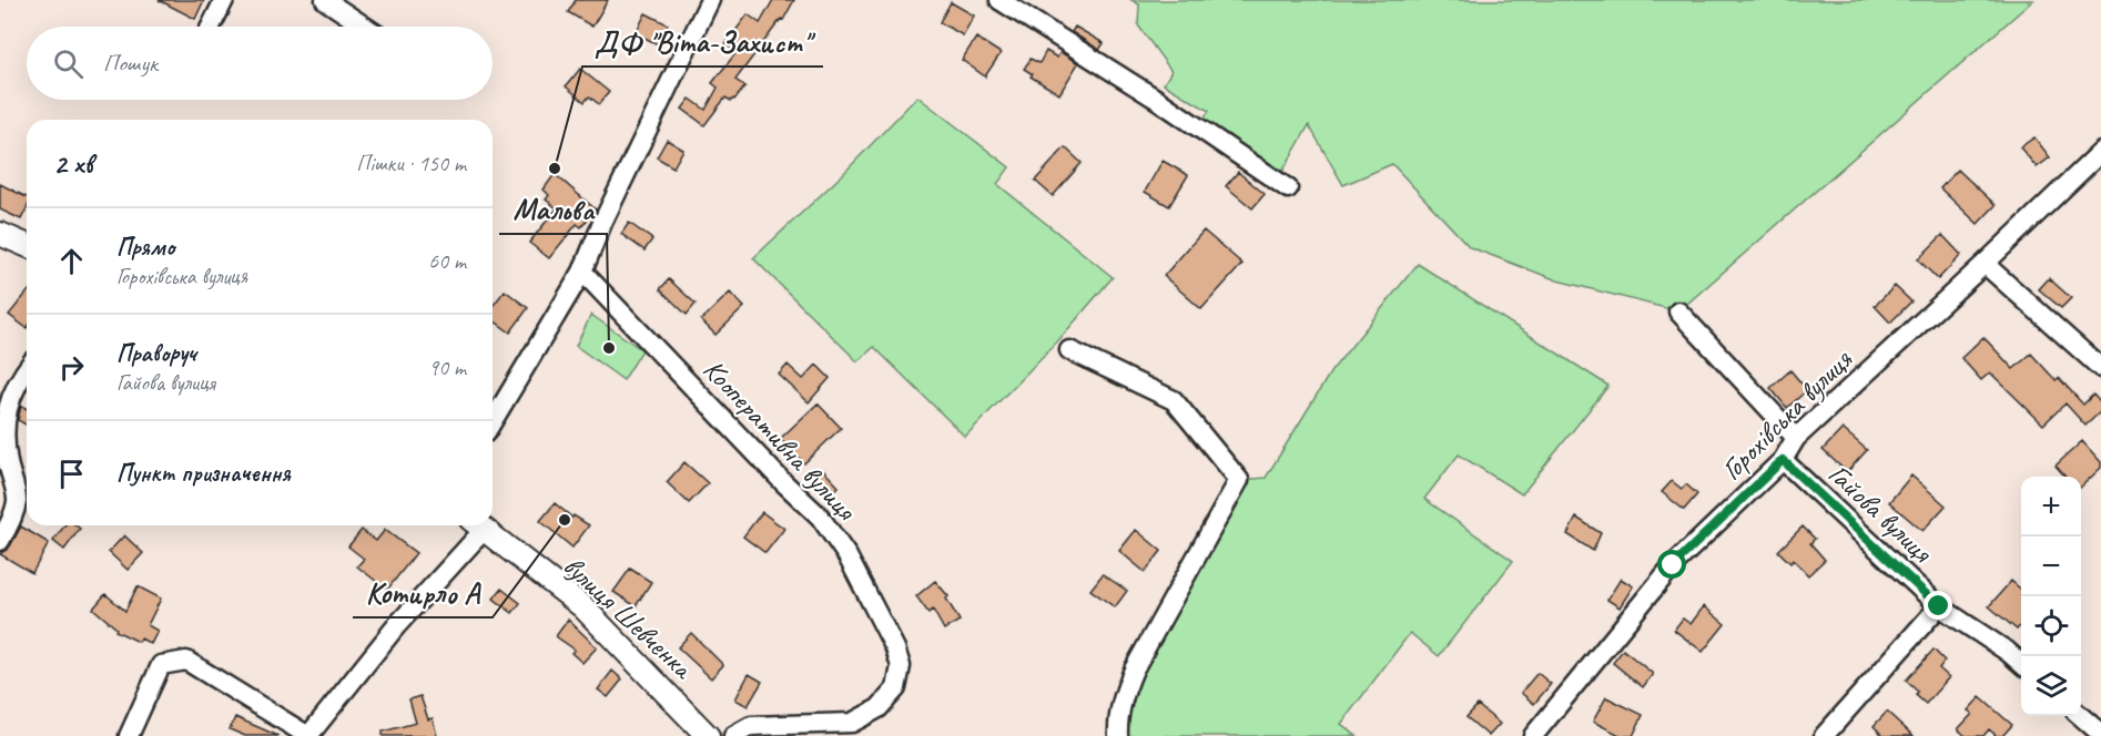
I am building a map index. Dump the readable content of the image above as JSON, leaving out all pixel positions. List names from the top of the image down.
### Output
{
  "streets": {
    "street": [
      "Горохівська вулиця",
      "Кооперативна вулиця",
      "Гайова вулиця",
      "вулиця Шевченка"
    ]
  },
  "crossings": [
    ["Горохівська вулиця", "Гайова вулиця"]
  ],
  "places": ["ДФ \"Віта-Захист\"", "Мальва", "Котирло А"],
  "page": {
    "search": "Пошук",
    "heading": ["2 хв", "Пішки · 150 m"],
    "list": [
      ["Прямо", "Горохівська вулиця", "60 m"],
      ["Праворуч", "Гайова вулиця", "90 m"],
      "Пункт призначення"
    ],
    "map_buttons": ["+", "−"]
  }
}
